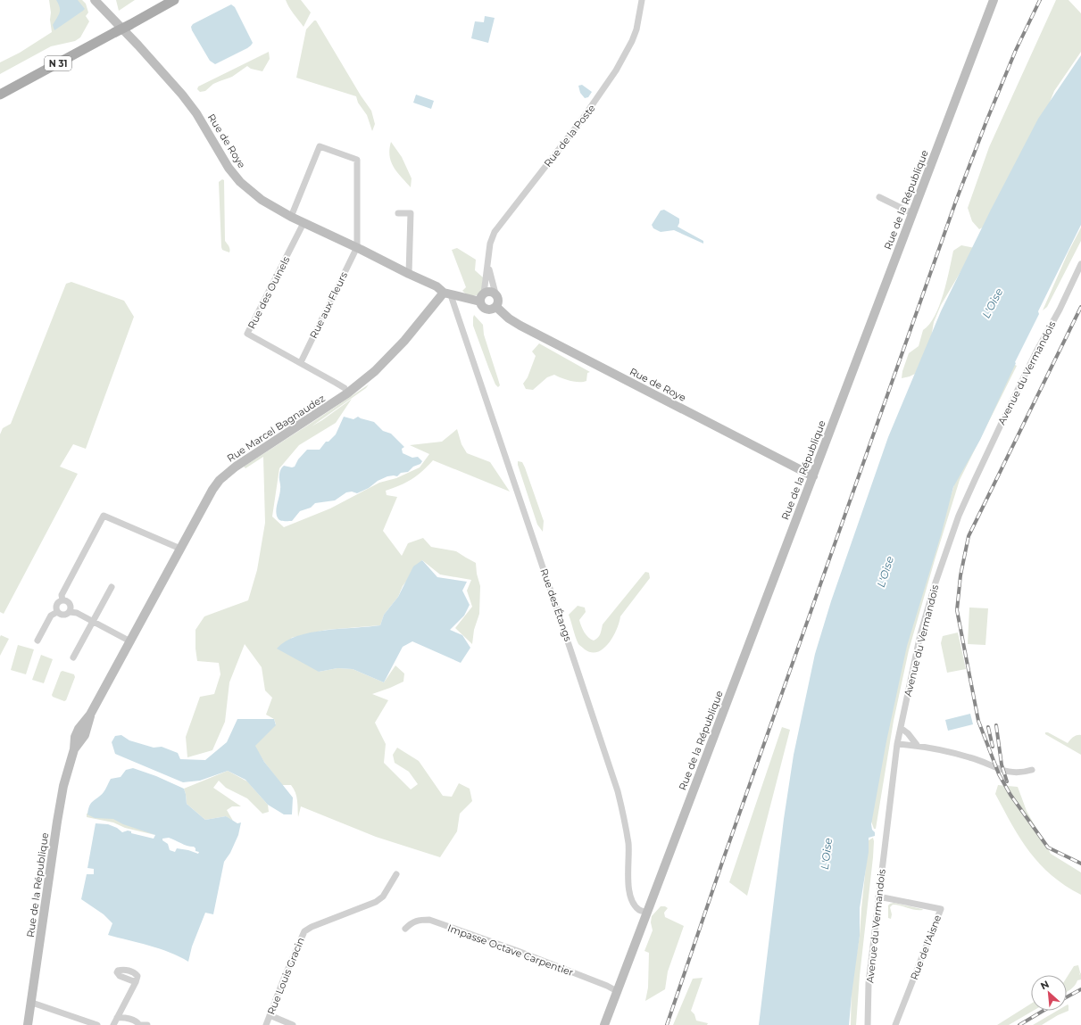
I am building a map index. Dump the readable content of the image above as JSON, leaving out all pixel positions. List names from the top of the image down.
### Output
{
  "streets": {
    "main road": [
      "N 31",
      "Rue de Roye",
      "Rue de la République",
      "Rue Marcel Bagnaudez"
    ],
    "street": [
      "Rue de la Poste",
      "Rue des Ouinels",
      "Rue aux Fleurs",
      "Avenue du Vermandois",
      "Rue des Étangs",
      "Rue de l'Aisne",
      "Impasse Octave Carpentier",
      "Rue Louis Gracin"
    ]
  },
  "crossings": [
    ["Rue de la Poste", "Rue de Roye"],
    ["Rue de Roye", "Rue de la République"],
    ["Rue de Roye", "Rue des Ouinels"],
    ["Rue de Roye", "Rue aux Fleurs"],
    ["Rue de Roye", "Rue Marcel Bagnaudez"],
    ["Rue de Roye", "Rue des Étangs"],
    ["Rue de la République", "Rue Marcel Bagnaudez"],
    ["Rue de la République", "Rue des Étangs"],
    ["Rue de la République", "Impasse Octave Carpentier"],
    ["Rue des Ouinels", "Rue aux Fleurs"],
    ["Rue des Ouinels", "Rue Marcel Bagnaudez"],
    ["Avenue du Vermandois", "Rue de l'Aisne"],
    ["Rue Marcel Bagnaudez", "Rue des Étangs"]
  ],
  "water": ["L'Oise"],
  "north": "top left"
}
